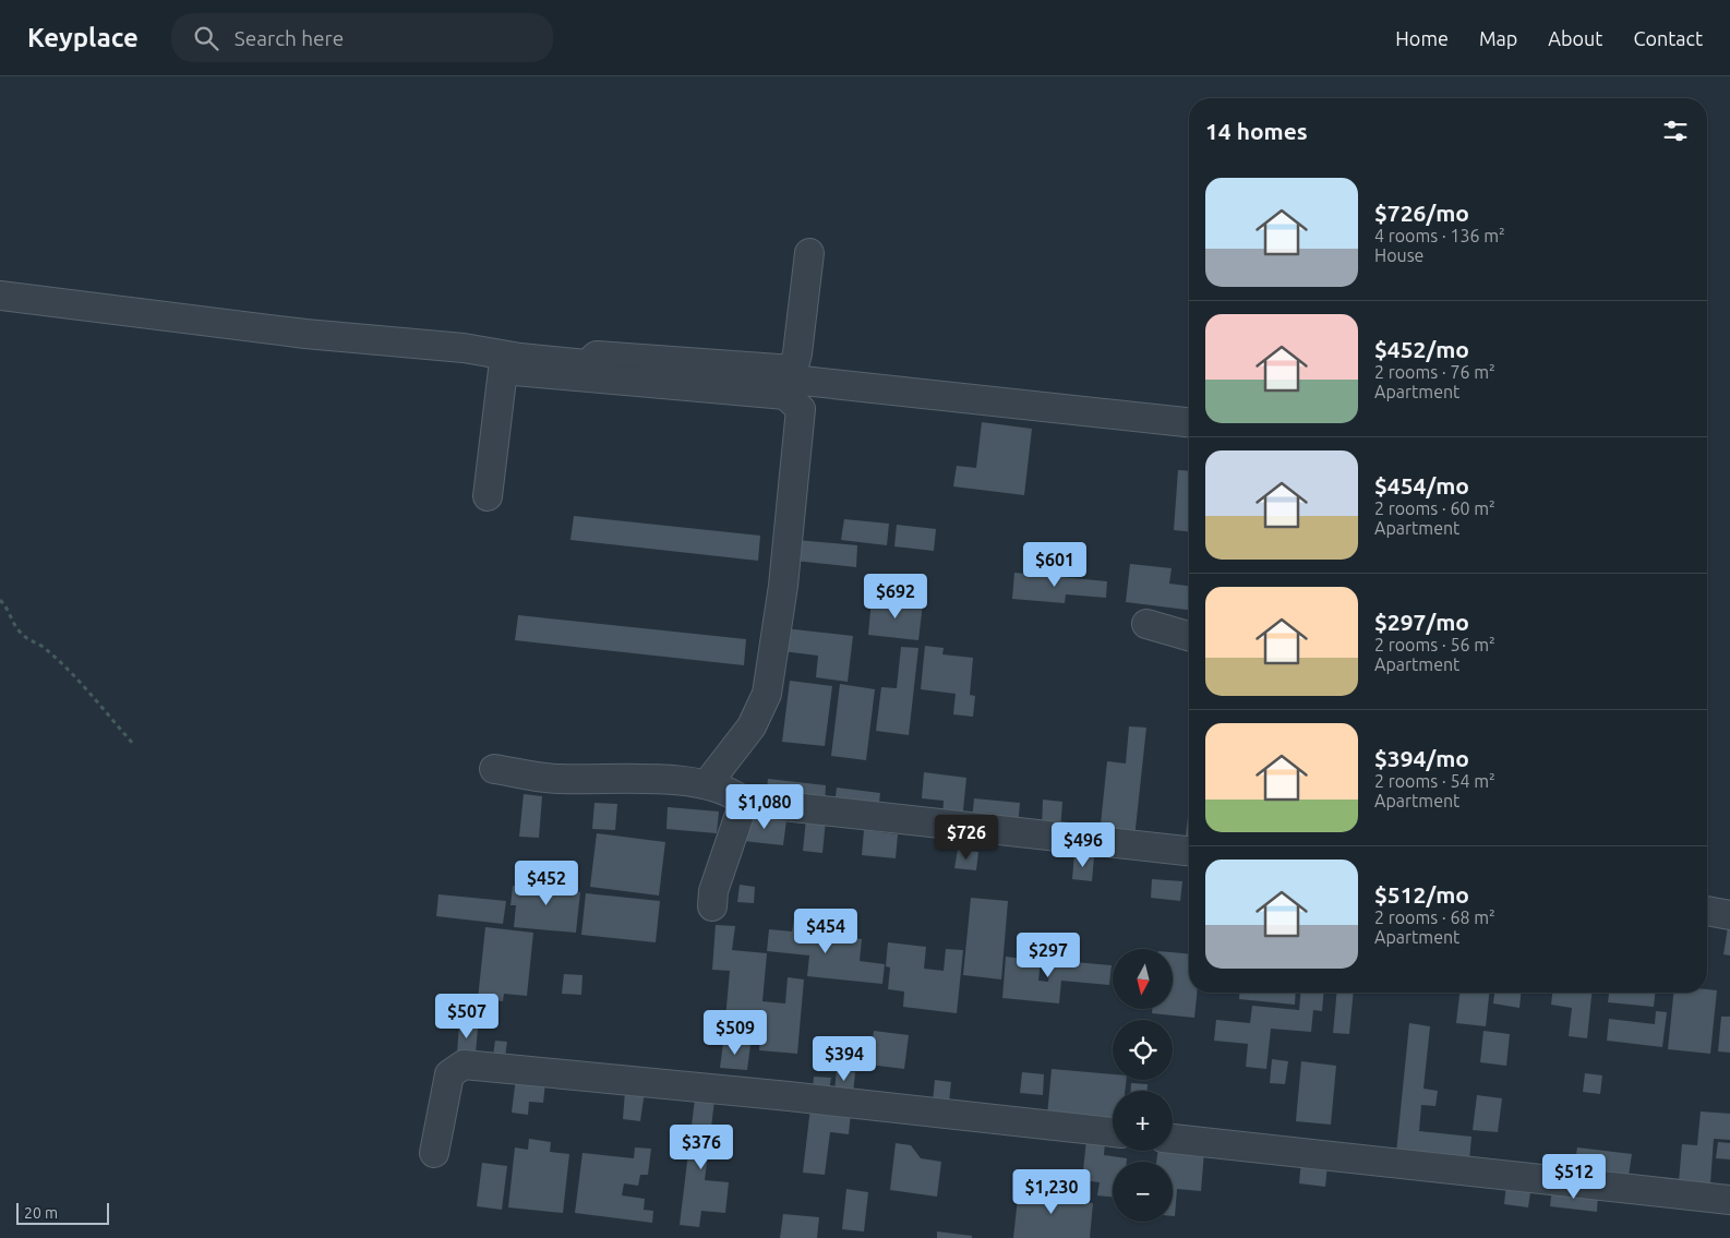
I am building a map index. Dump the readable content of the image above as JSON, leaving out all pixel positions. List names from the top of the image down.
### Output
{
  "scale_bar": "20 m",
  "north": "bottom",
  "page": {
    "header": "Keyplace",
    "search": "Search here",
    "nav": [
      "Home",
      "Map",
      "About",
      "Contact"
    ],
    "heading": "14 homes",
    "list": [
      {
        "name": "$726/mo",
        "note": "4 rooms · 136 m² · House"
      },
      {
        "name": "$452/mo",
        "note": "2 rooms · 76 m² · Apartment"
      },
      {
        "name": "$454/mo",
        "note": "2 rooms · 60 m² · Apartment"
      },
      {
        "name": "$297/mo",
        "note": "2 rooms · 56 m² · Apartment"
      },
      {
        "name": "$394/mo",
        "note": "2 rooms · 54 m² · Apartment"
      },
      {
        "name": "$512/mo",
        "note": "2 rooms · 68 m² · Apartment"
      }
    ],
    "price": [
      "$601",
      "$692",
      "$1,080",
      "$726",
      "$496",
      "$452",
      "$454",
      "$297",
      "$507",
      "$509",
      "$394",
      "$376",
      "$512",
      "$1,230"
    ],
    "map_buttons": ["+", "−"],
    "scale": "20 m"
  }
}
